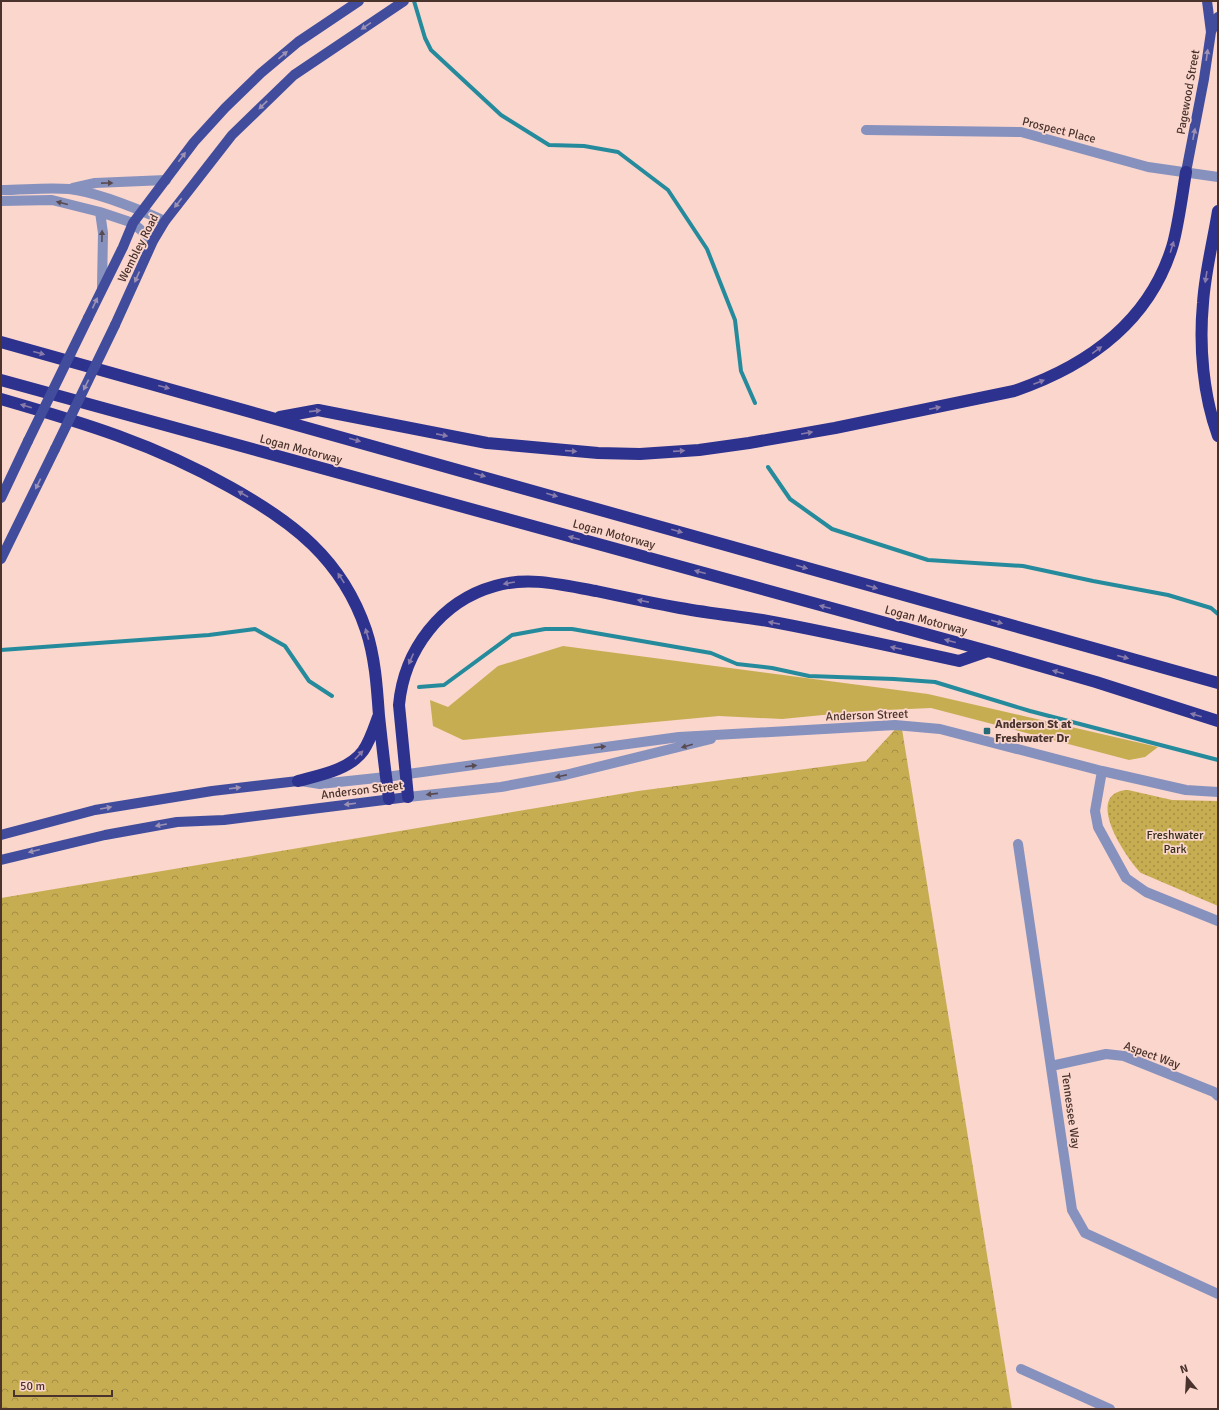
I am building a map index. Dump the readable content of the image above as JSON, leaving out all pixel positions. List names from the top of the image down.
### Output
{
  "streets": {
    "highway": ["Logan Motorway"],
    "main road": ["Pagewood Street", "Wembley Road", "Anderson Street"],
    "street": ["Prospect Place", "Aspect Way", "Tennessee Way"]
  },
  "crossings": [
    ["Pagewood Street", "Prospect Place"],
    ["Aspect Way", "Tennessee Way"]
  ],
  "one_way": ["Pagewood Street"],
  "parks": ["Freshwater Park"],
  "places": {
    "transit": ["Anderson St at Freshwater Dr"]
  },
  "scale_bar": "50 m",
  "north": "top"
}
